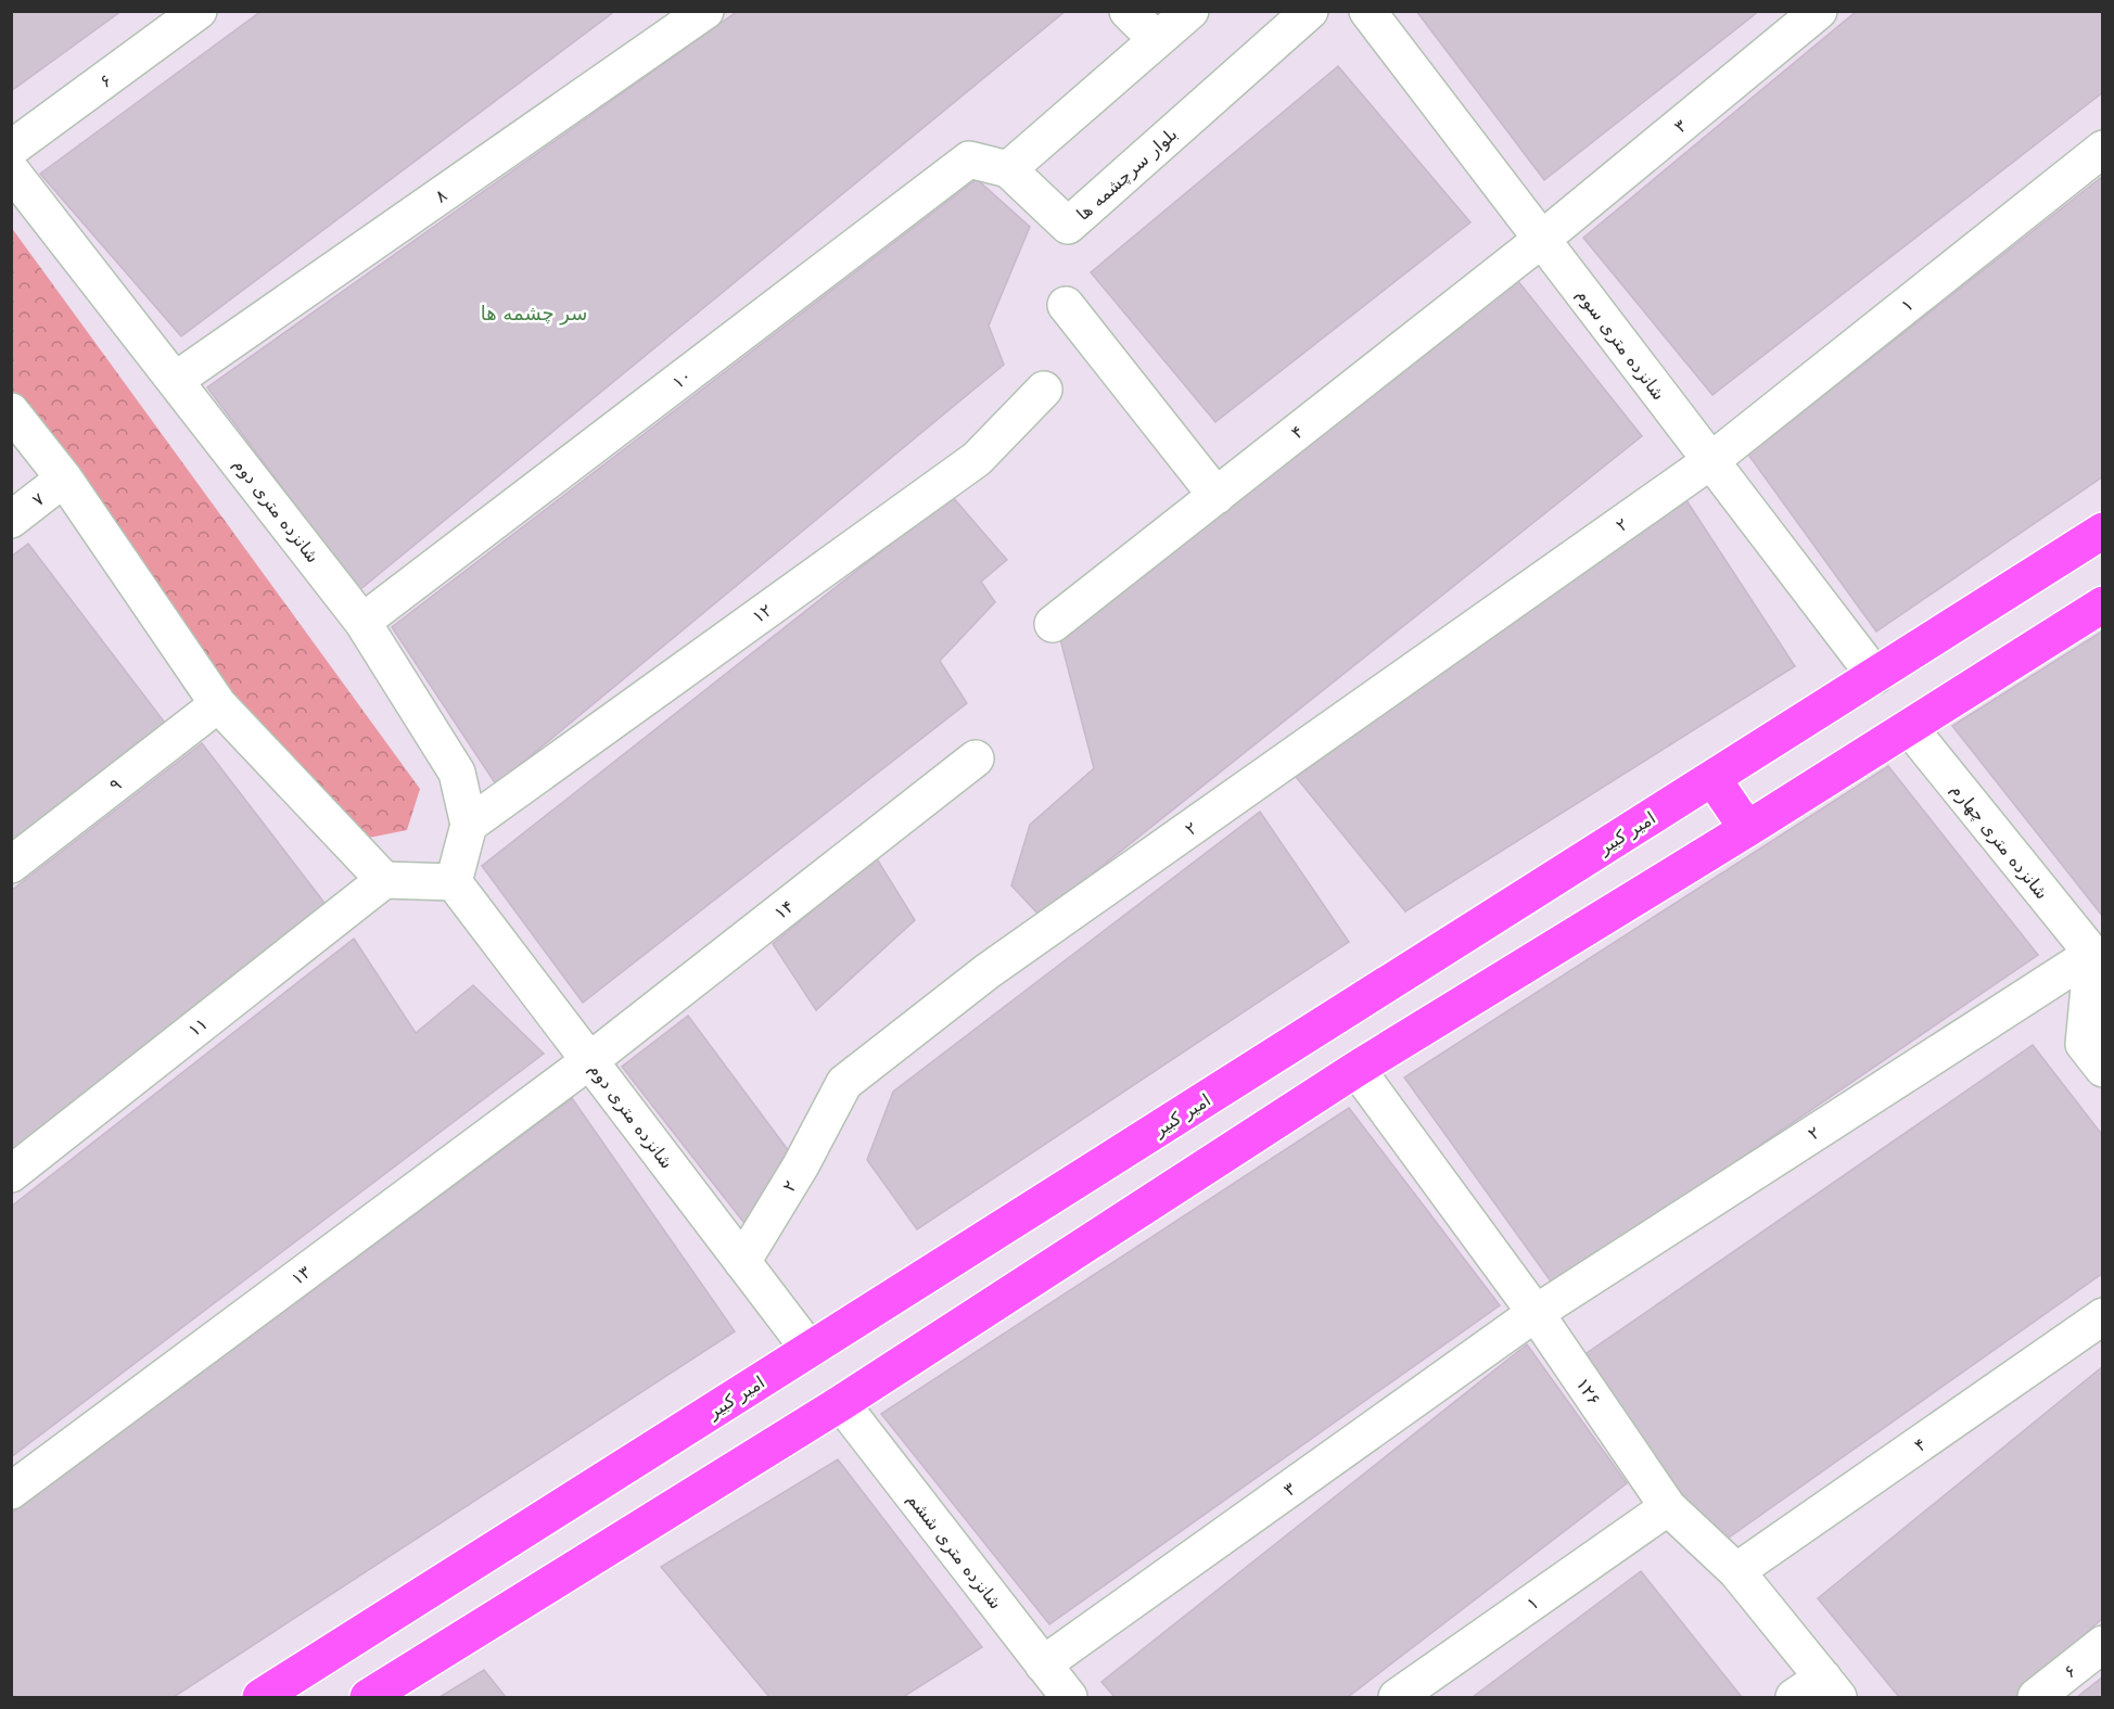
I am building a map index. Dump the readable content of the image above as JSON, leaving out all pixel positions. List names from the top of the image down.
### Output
{
  "streets": {
    "main road": ["امیر کبیر"],
    "street": [
      "۶",
      "۳",
      "بلوار سرچشمه ها",
      "۸",
      "۱",
      "شانزده متری سوم",
      "۱۰",
      "۴",
      "۷",
      "شانزده متری دوم",
      "۲",
      "۱۲",
      "۹",
      "شانزده متری چهارم",
      "۱۴",
      "۱۱",
      "۱۳",
      "۱۲۶",
      "شانزده متری ششم"
    ]
  },
  "crossings": [
    ["۳", "شانزده متری سوم"],
    ["۳", "۴"],
    ["۳", "۲"],
    ["۳", "۱۲۶"],
    ["۳", "شانزده متری ششم"],
    ["بلوار سرچشمه ها", "۱۰"],
    ["۸", "شانزده متری دوم"],
    ["۱", "شانزده متری سوم"],
    ["۱", "۲"],
    ["۱", "۱۲۶"],
    ["شانزده متری سوم", "۴"],
    ["شانزده متری سوم", "۲"],
    ["شانزده متری سوم", "امیر کبیر"],
    ["۱۰", "شانزده متری دوم"],
    ["۴", "۱۲۶"],
    ["شانزده متری دوم", "۲"],
    ["شانزده متری دوم", "۱۲"],
    ["شانزده متری دوم", "امیر کبیر"],
    ["شانزده متری دوم", "۱۴"],
    ["شانزده متری دوم", "۱۳"],
    ["۲", "شانزده متری چهارم"],
    ["۲", "۱۲۶"],
    ["۱۴", "۱۳"]
  ],
  "districts": ["سر چشمه ها"]
}
